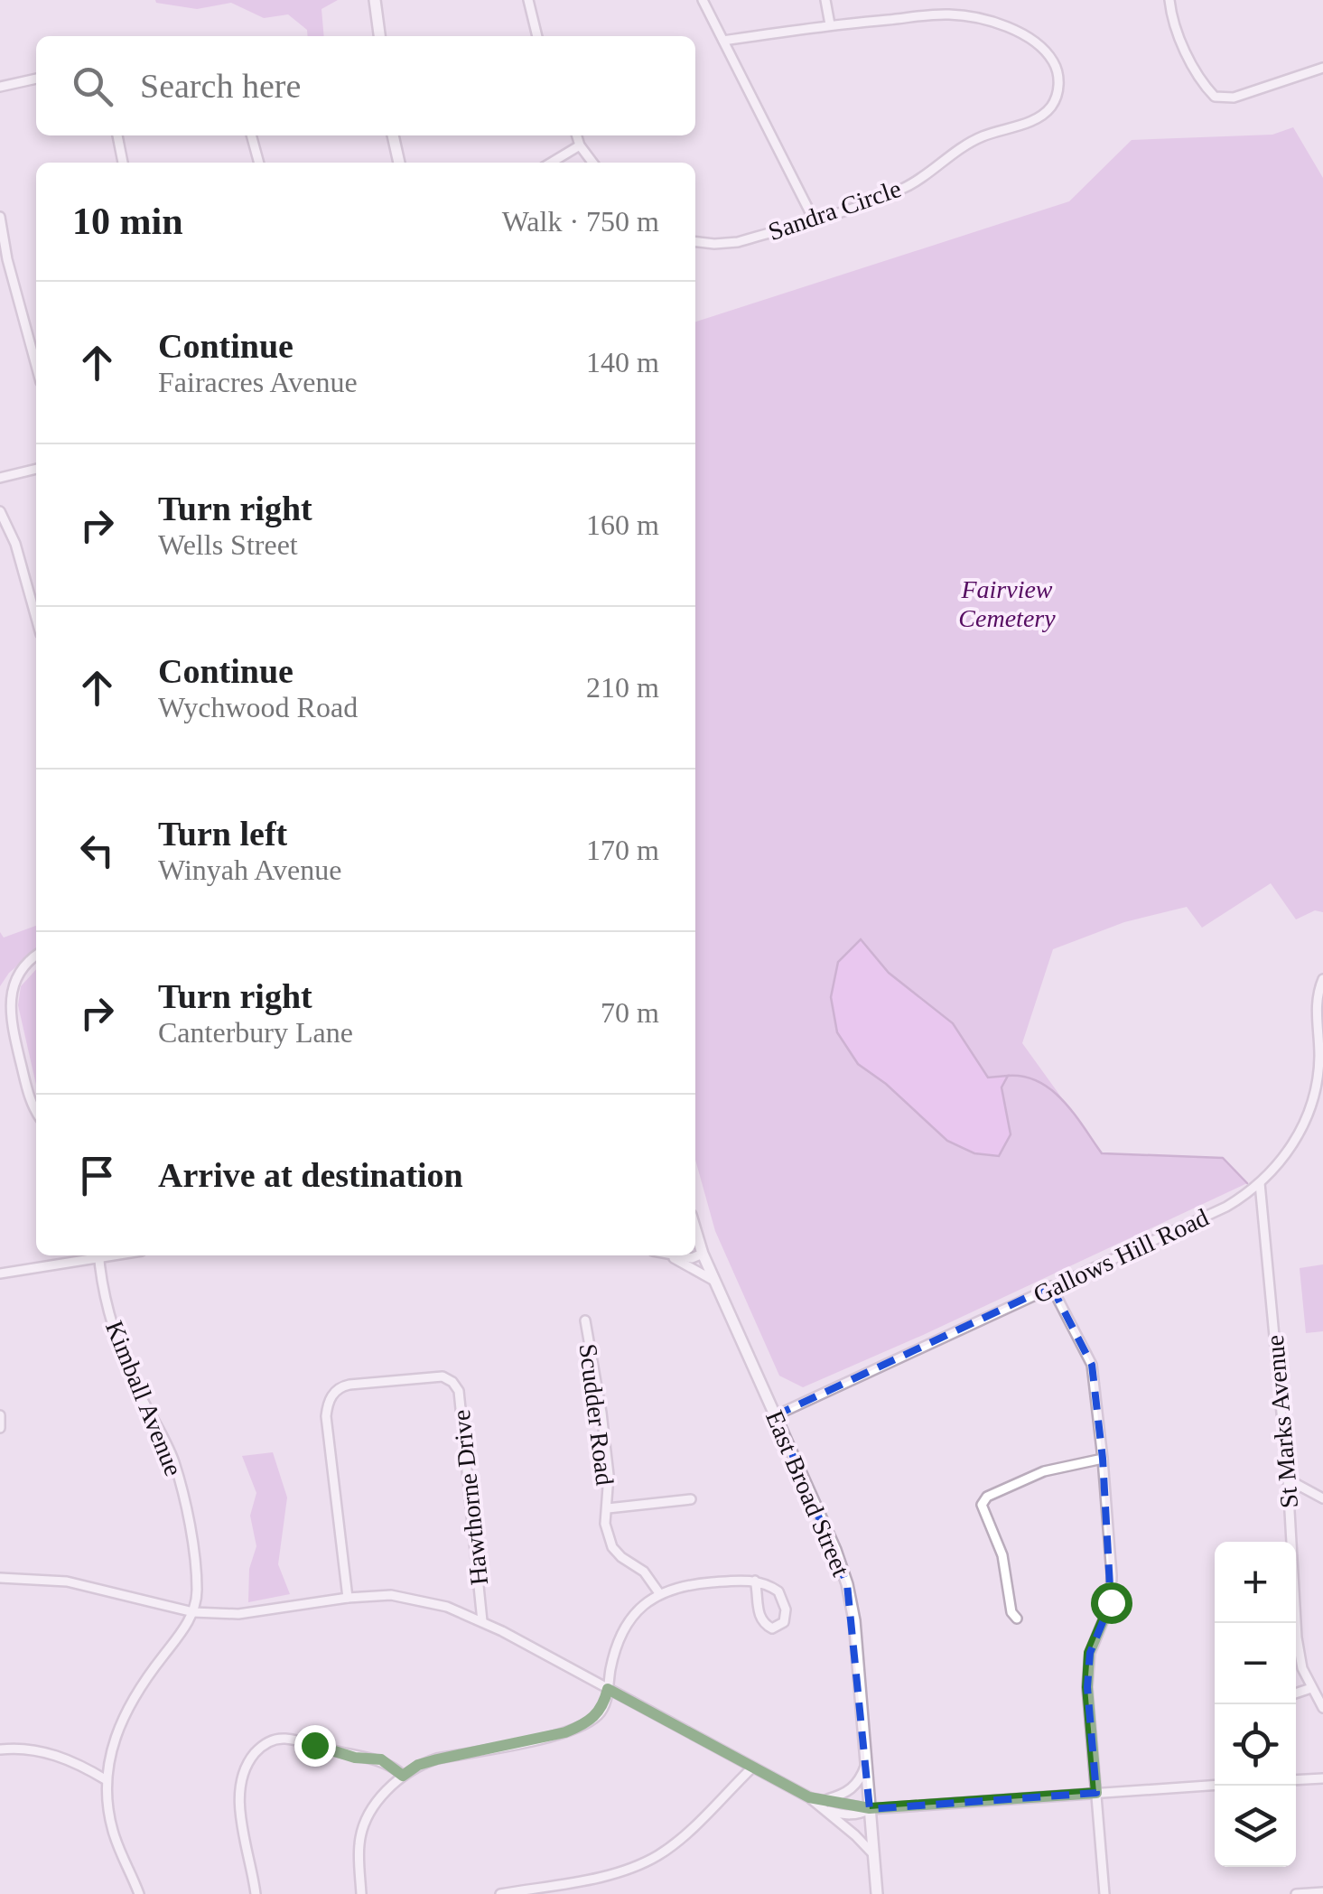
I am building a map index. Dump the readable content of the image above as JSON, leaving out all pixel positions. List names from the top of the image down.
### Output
{
  "streets": {
    "street": [
      "Sandra Circle",
      "Gallows Hill Road",
      "Kimball Avenue",
      "Scudder Road",
      "St Marks Avenue",
      "East Broad Street",
      "Hawthorne Drive"
    ]
  },
  "crossings": [
    ["Gallows Hill Road", "St Marks Avenue"],
    ["Gallows Hill Road", "East Broad Street"]
  ],
  "parks": ["Fairview Cemetery"],
  "page": {
    "search": "Search here",
    "heading": ["10 min", "Walk · 750 m"],
    "list": [
      ["Continue", "Fairacres Avenue", "140 m"],
      ["Turn right", "Wells Street", "160 m"],
      ["Continue", "Wychwood Road", "210 m"],
      ["Turn left", "Winyah Avenue", "170 m"],
      ["Turn right", "Canterbury Lane", "70 m"],
      "Arrive at destination"
    ],
    "map_buttons": ["+", "−"]
  }
}
